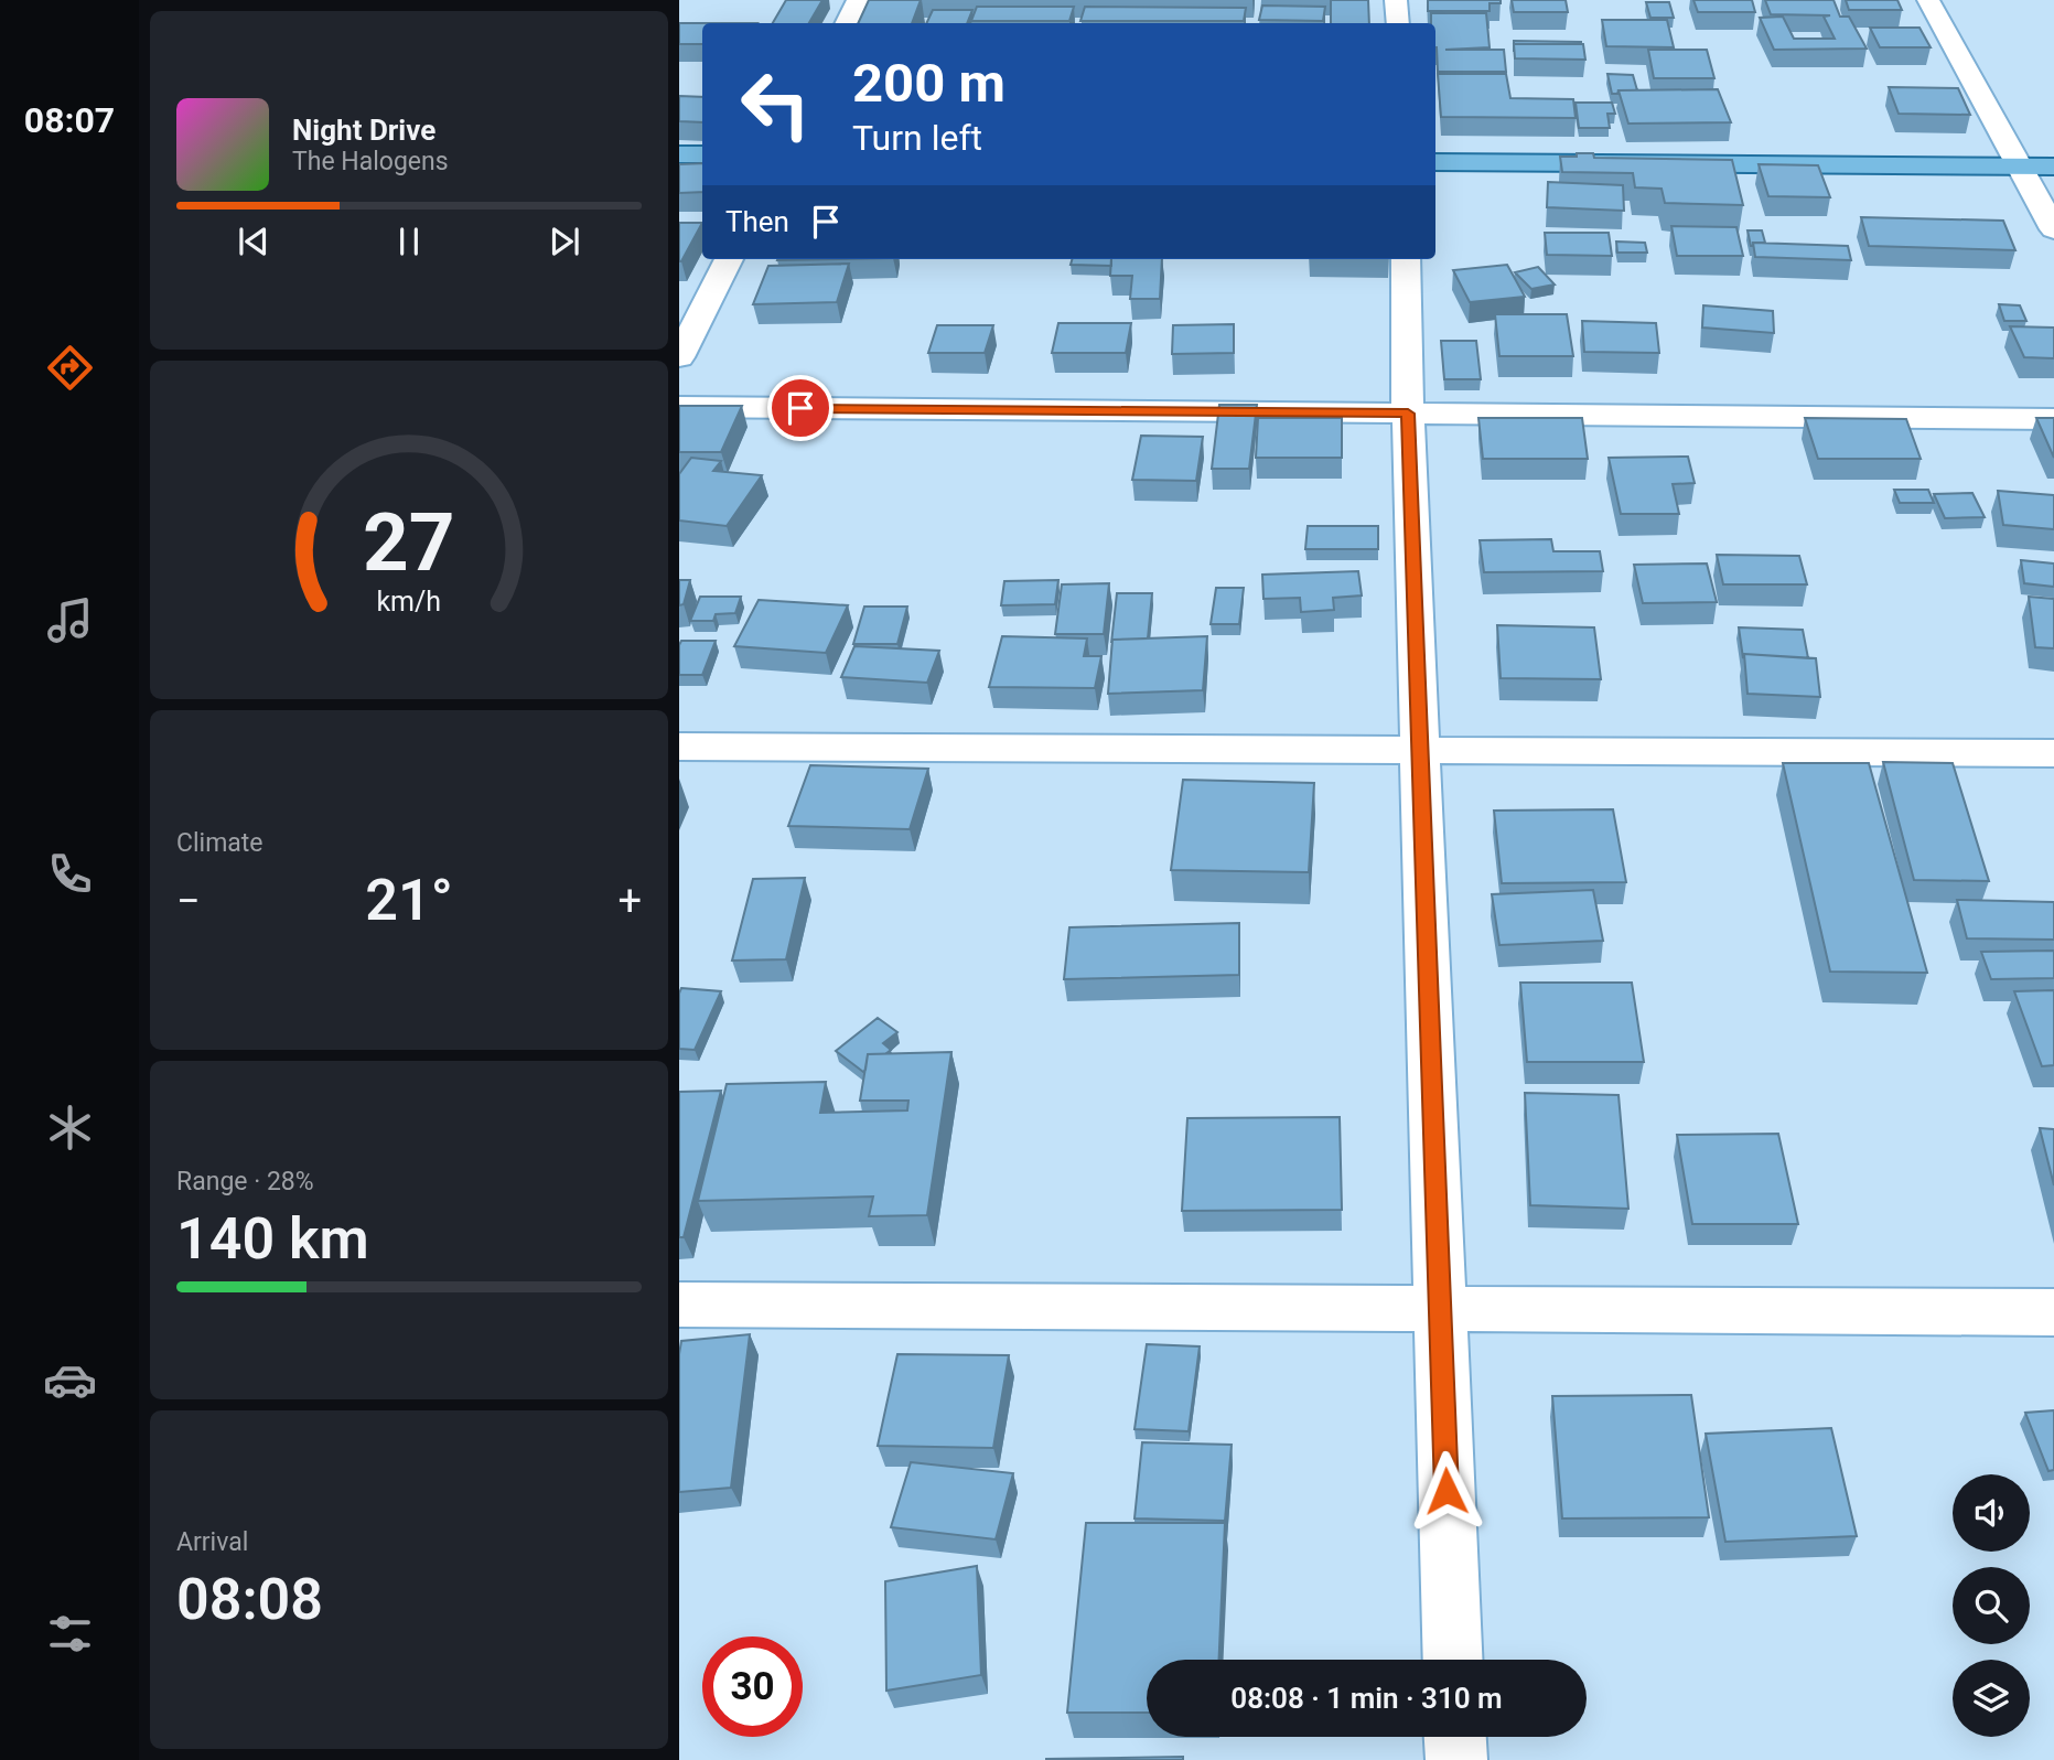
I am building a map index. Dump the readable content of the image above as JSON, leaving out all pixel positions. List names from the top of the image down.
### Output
{
  "page": {
    "tabs": "08:07",
    "turn": ["200 m", "Turn left"],
    "song": ["Night Drive", "The Halogens"],
    "then": "Then",
    "tile": [
      "Climate",
      ["Range · 28%", "140 km"],
      ["Arrival", "08:08"]
    ],
    "heat": ["−", "21°", "+"],
    "limit": "30",
    "trip": "08:08 · 1 min · 310 m",
    "gauge": ["27", "km/h"]
  }
}
